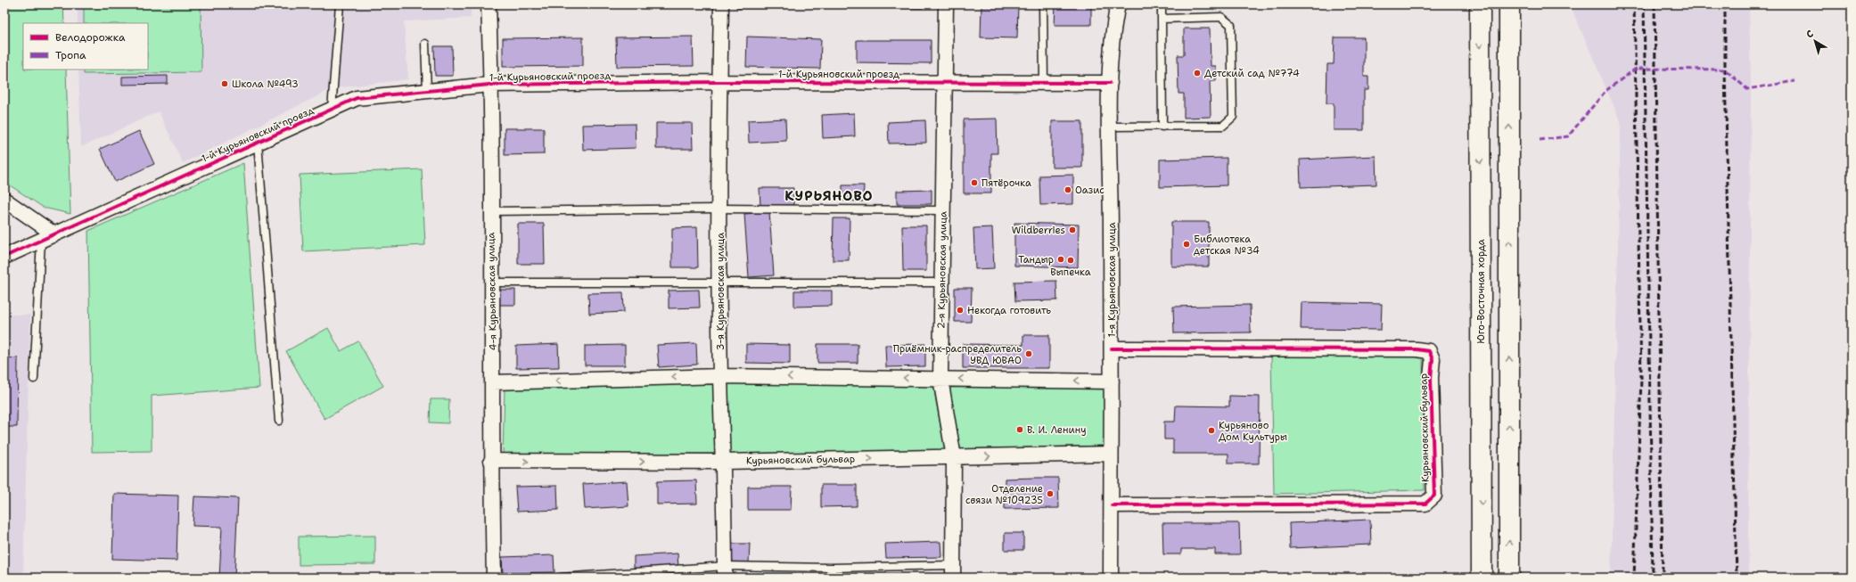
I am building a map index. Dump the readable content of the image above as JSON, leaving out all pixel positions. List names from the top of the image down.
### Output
{
  "streets": {
    "main road": ["Юго-Восточная хорда"],
    "street": [
      "1-й Курьяновский проезд",
      "2-я Курьяновская улица",
      "1-я Курьяновская улица",
      "4-я Курьяновская улица",
      "3-я Курьяновская улица",
      "Курьяновский бульвар"
    ]
  },
  "crossings": [
    ["1-й Курьяновский проезд", "2-я Курьяновская улица"],
    ["1-й Курьяновский проезд", "1-я Курьяновская улица"],
    ["1-й Курьяновский проезд", "4-я Курьяновская улица"],
    ["1-й Курьяновский проезд", "3-я Курьяновская улица"],
    ["2-я Курьяновская улица", "Курьяновский бульвар"],
    ["1-я Курьяновская улица", "Курьяновский бульвар"],
    ["4-я Курьяновская улица", "Курьяновский бульвар"],
    ["3-я Курьяновская улица", "Курьяновский бульвар"]
  ],
  "districts": ["КУРЬЯНОВО"],
  "places": [
    "Детский сад №774",
    "Школа №493",
    "Пятёрочка",
    "Оазис",
    "Wildberries",
    "Библиотека детская №34",
    "Тандыр",
    "Выпечка",
    "Некогда готовить",
    "Приёмник-распределитель УВД ЮВАО",
    "В. И. Ленину",
    "Курьяново Дом Культуры",
    "Отделение связи №109235"
  ],
  "legend": ["Велодорожка", "Тропа"],
  "north": "top left"
}
